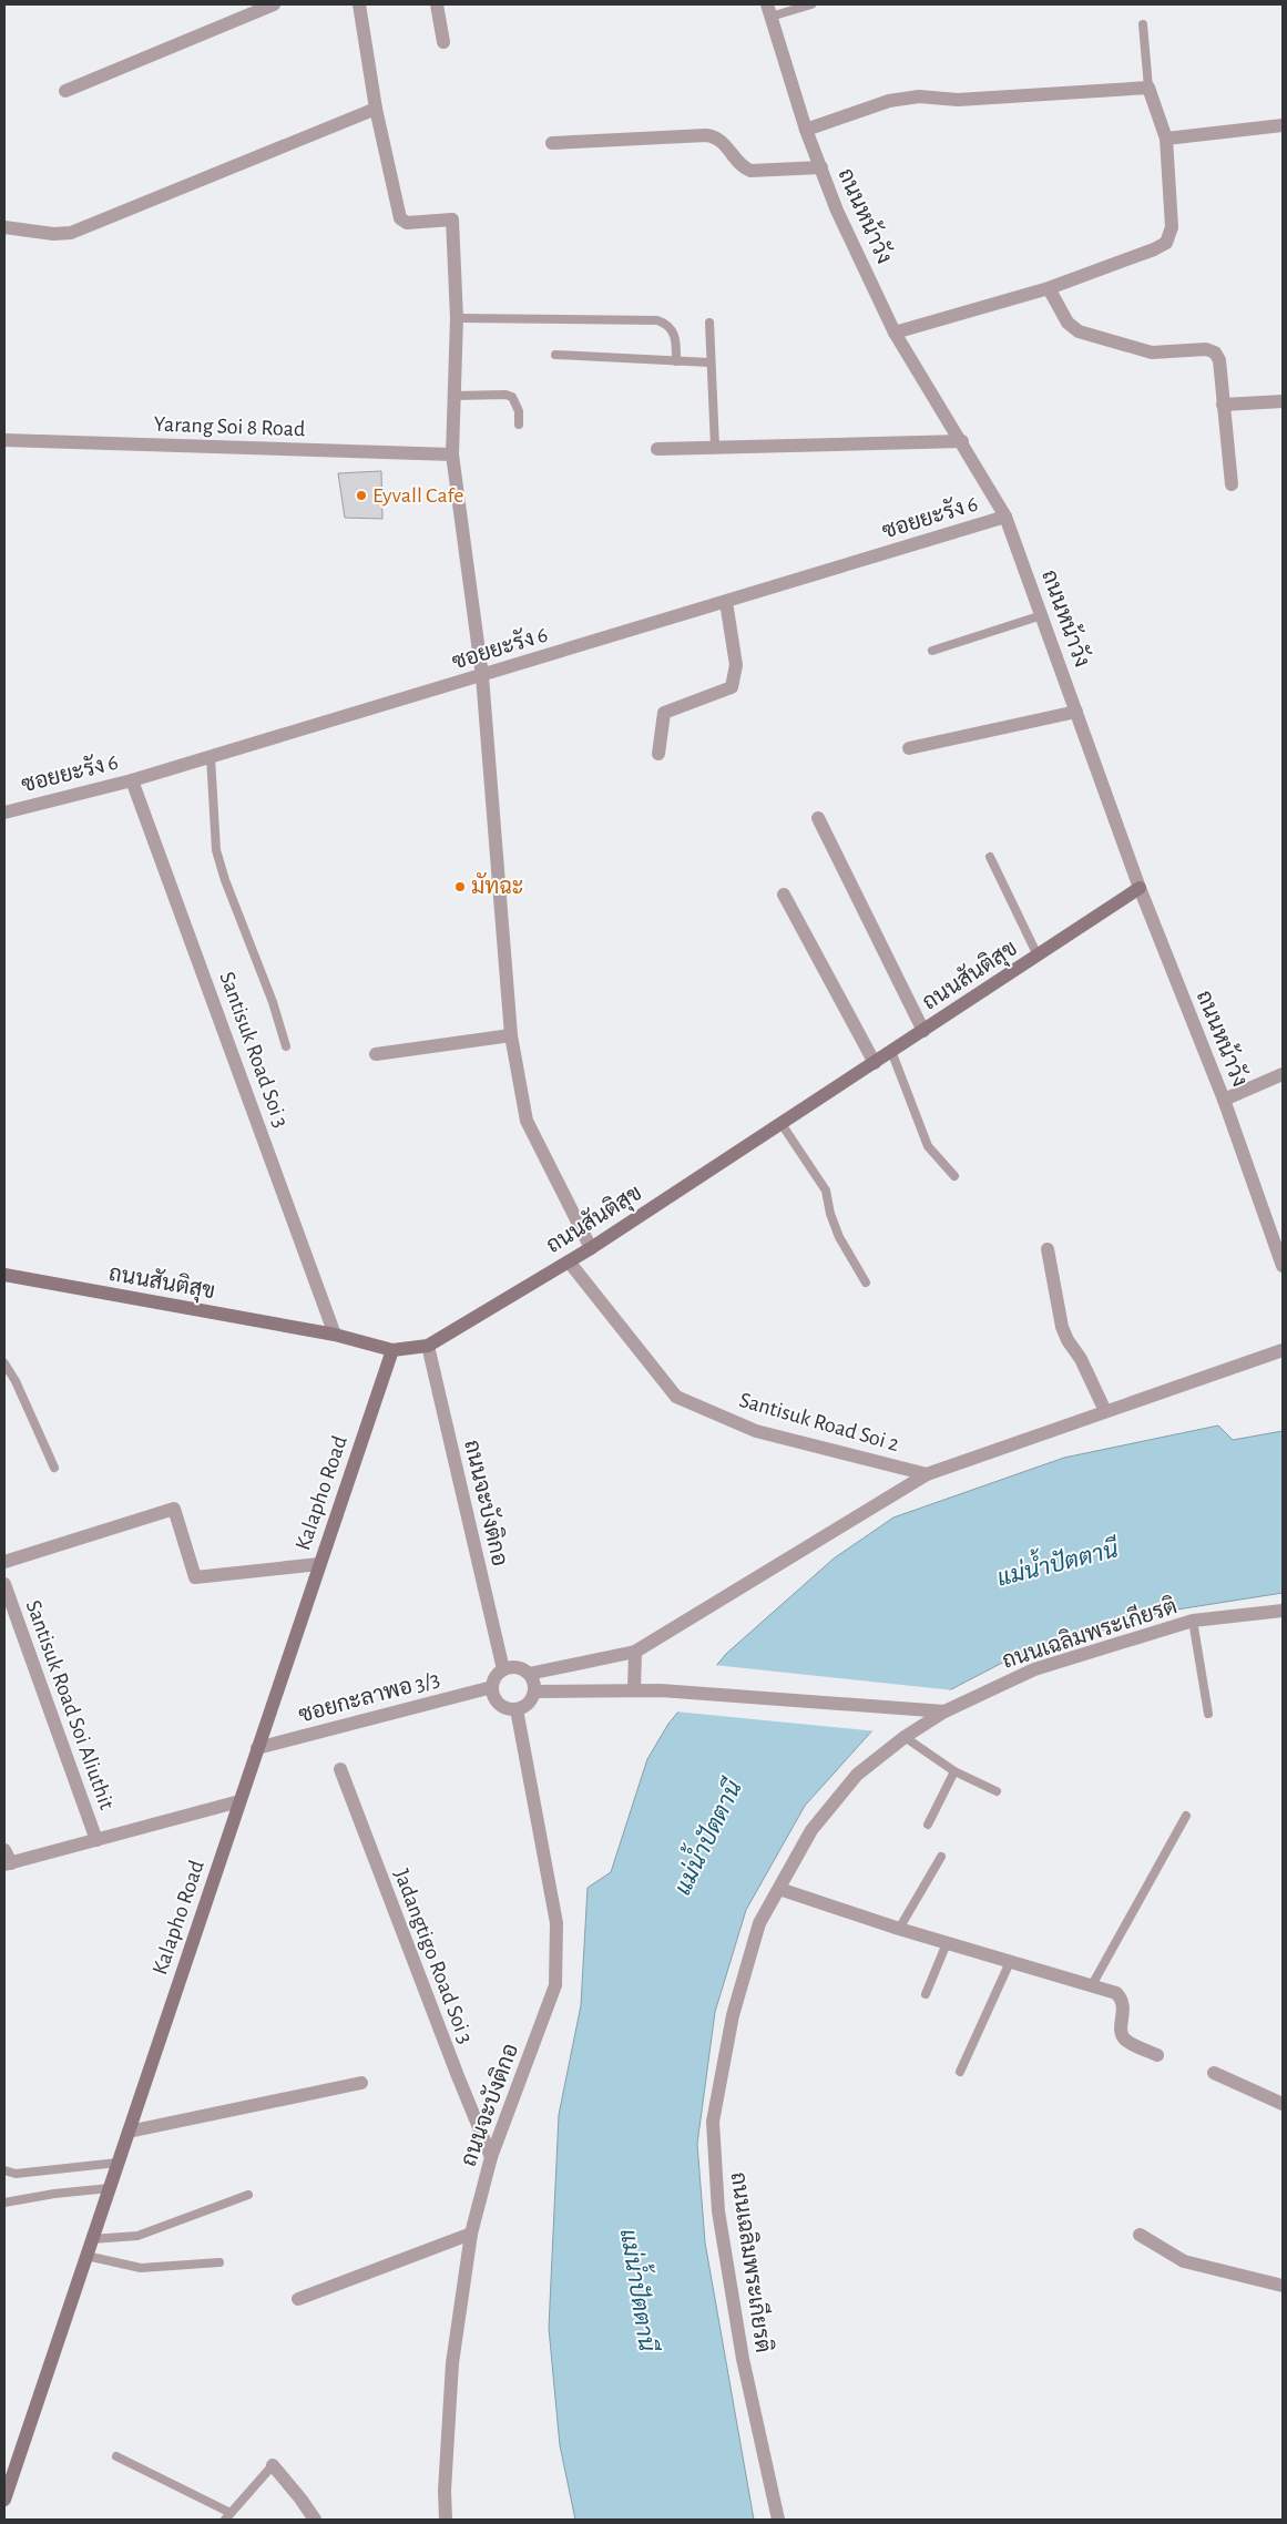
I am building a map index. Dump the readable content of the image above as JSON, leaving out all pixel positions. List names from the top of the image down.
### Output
{
  "streets": {
    "street": [
      "ถนนหน้าวัง",
      "Yarang Soi 8 Road",
      "ซอยยะรัง 6",
      "ถนนสันติสุข",
      "Santisuk Road Soi 3",
      "Santisuk Road Soi 2",
      "Kalapho Road",
      "ถนนจะบังติกอ",
      "ถนนเฉลิมพระเกียรติ",
      "ซอยกะลาพอ 3/3",
      "Santisuk Road Soi Aliuthit",
      "Jadangtigo Road Soi 3"
    ]
  },
  "crossings": [
    ["ถนนหน้าวัง", "ซอยยะรัง 6"],
    ["ถนนหน้าวัง", "ถนนสันติสุข"],
    ["ซอยยะรัง 6", "Santisuk Road Soi 3"],
    ["ถนนสันติสุข", "Santisuk Road Soi 3"],
    ["ถนนสันติสุข", "Santisuk Road Soi 2"],
    ["ถนนสันติสุข", "Kalapho Road"],
    ["ถนนสันติสุข", "ถนนจะบังติกอ"],
    ["Kalapho Road", "ซอยกะลาพอ 3/3"],
    ["ถนนจะบังติกอ", "ซอยกะลาพอ 3/3"],
    ["ถนนจะบังติกอ", "Jadangtigo Road Soi 3"]
  ],
  "water": ["แม่น้ำปัตตานี"],
  "places": ["Eyvall Cafe", "มัทฉะ"]
}
